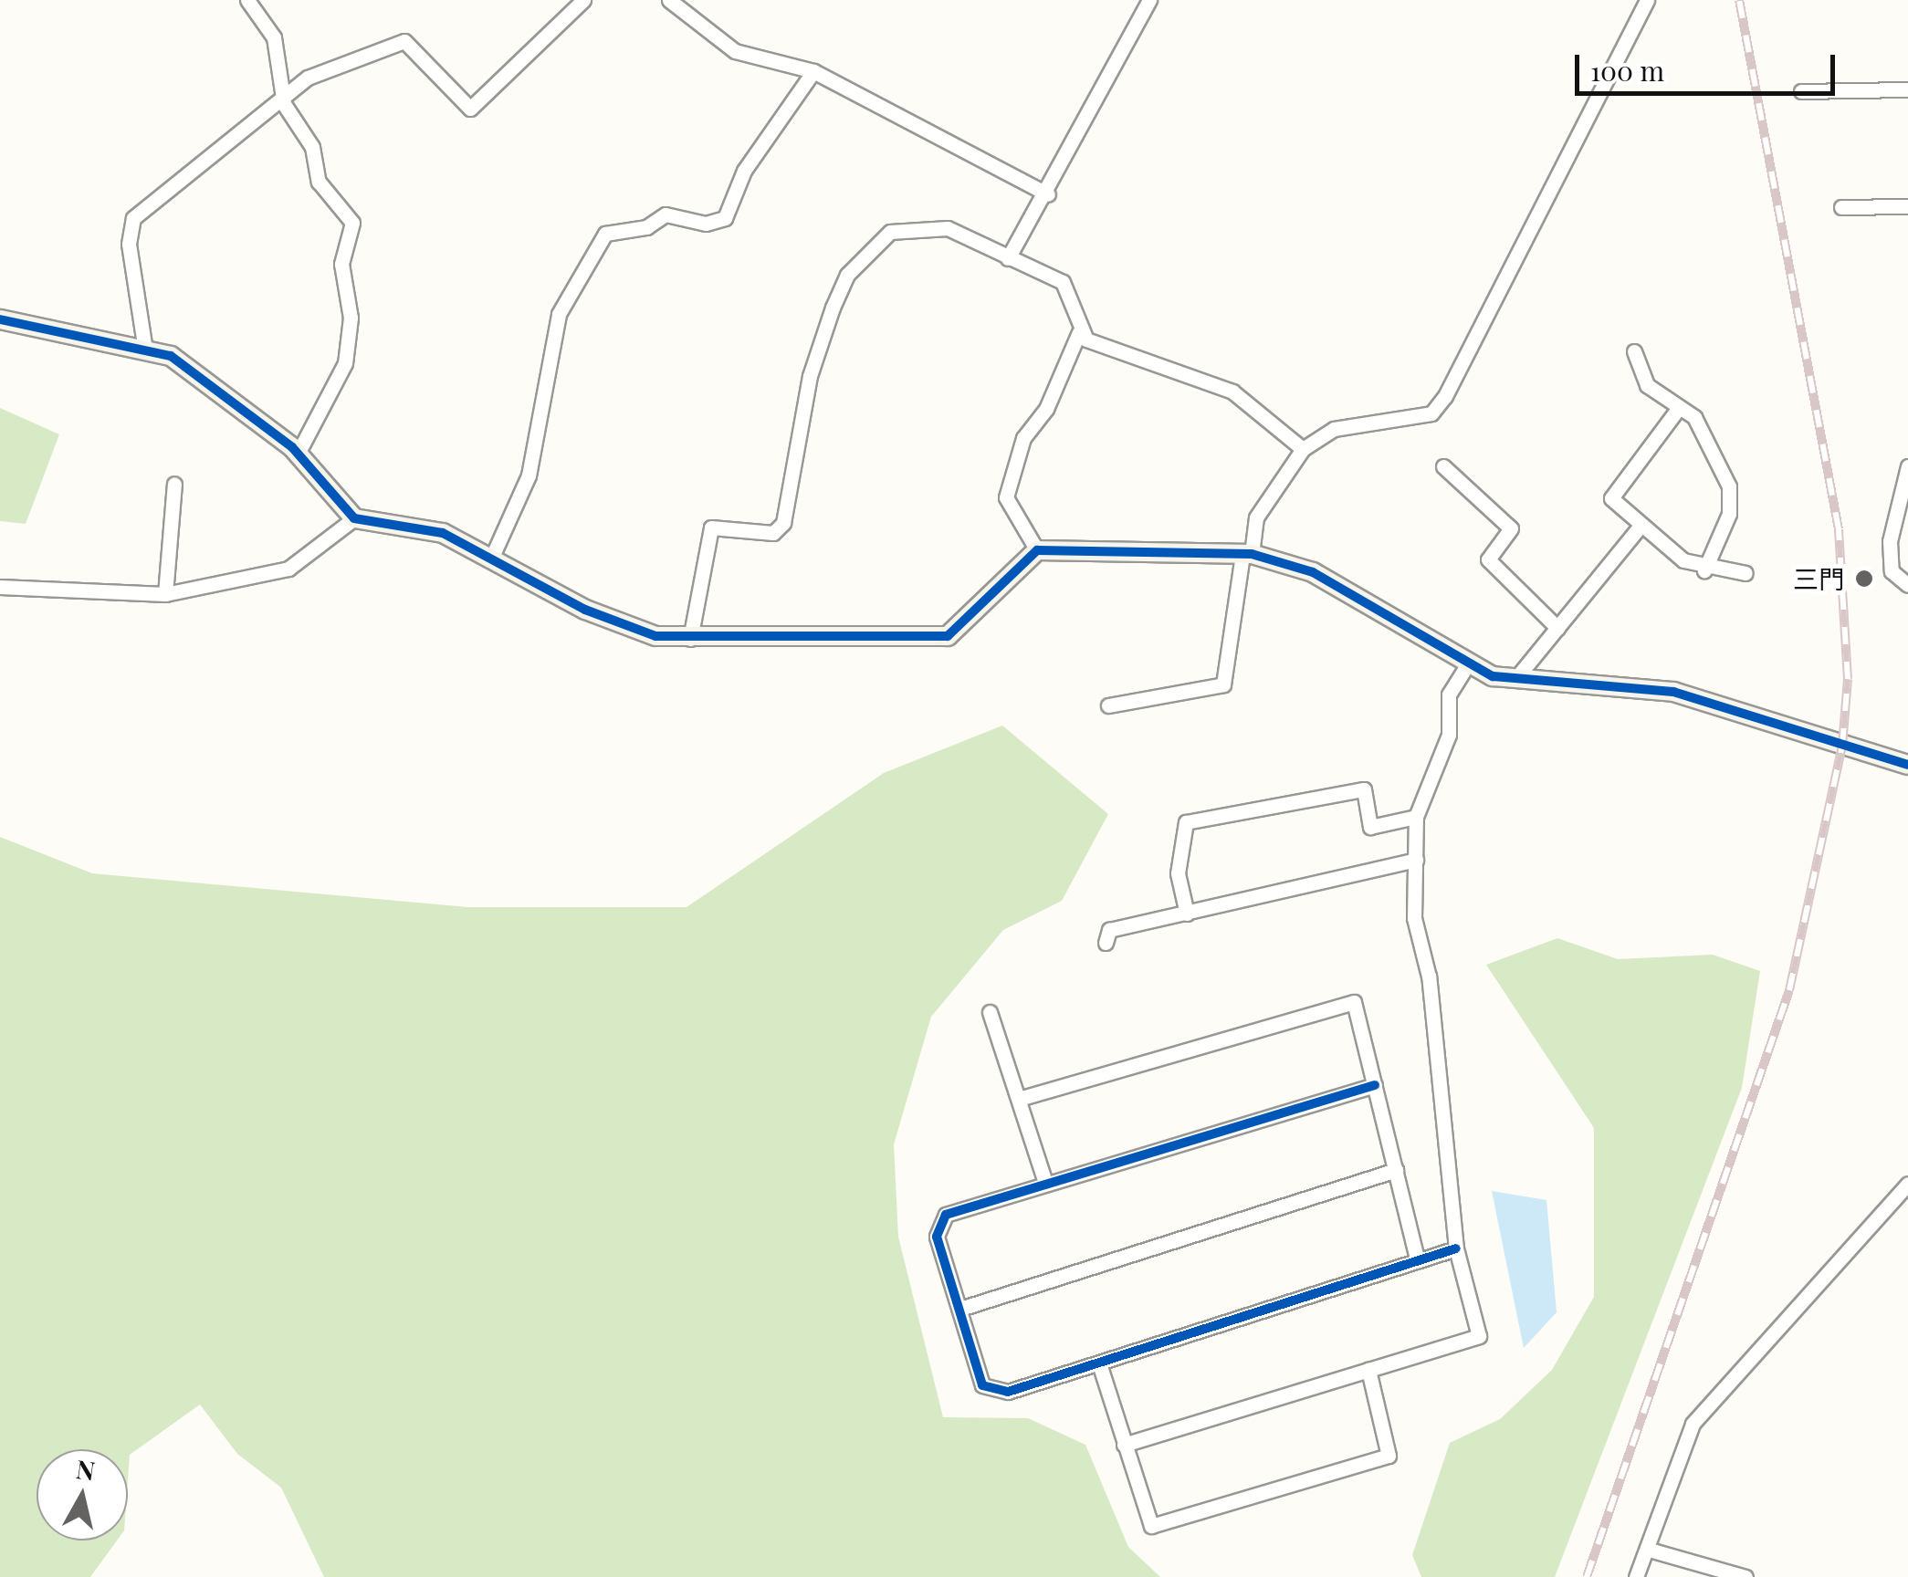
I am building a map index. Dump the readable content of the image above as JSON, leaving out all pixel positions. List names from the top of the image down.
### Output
{
  "places": ["三門"],
  "scale_bar": "100 m",
  "north": "top"
}
